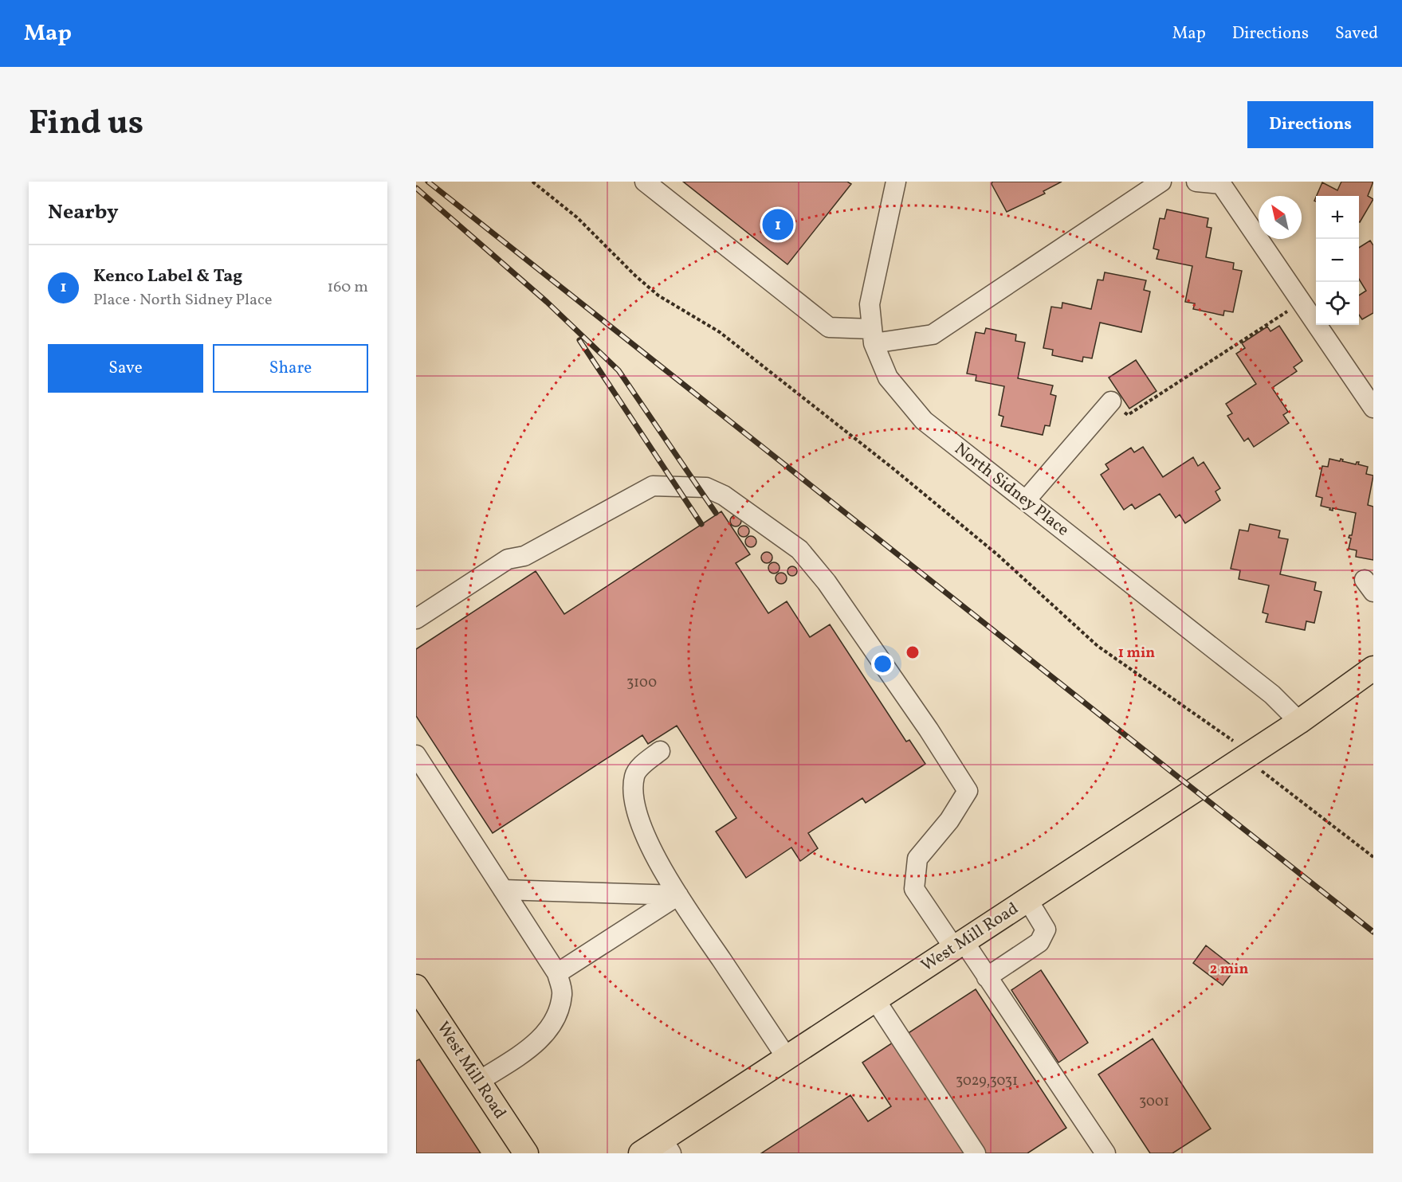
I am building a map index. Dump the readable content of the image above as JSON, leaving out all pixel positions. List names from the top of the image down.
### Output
{
  "streets": {
    "main road": ["West Mill Road"],
    "street": ["North Sidney Place"]
  },
  "crossings": [
    ["North Sidney Place", "West Mill Road"]
  ],
  "house_numbers": ["3100", "3029,3031", "3001"],
  "north": "top left",
  "page": {
    "header": "Map",
    "nav": ["Map", "Directions", "Saved"],
    "title": "Find us",
    "buttons": [
      "Directions",
      ["Save", "Share"]
    ],
    "heading": "Nearby",
    "map_buttons": ["+", "−"],
    "pins": "1",
    "list": [
      {
        "mark": "1",
        "name": "Kenco Label & Tag",
        "note": "Place · North Sidney Place",
        "value": "160 m"
      }
    ]
  },
  "rings": ["1 min", "2 min"]
}
